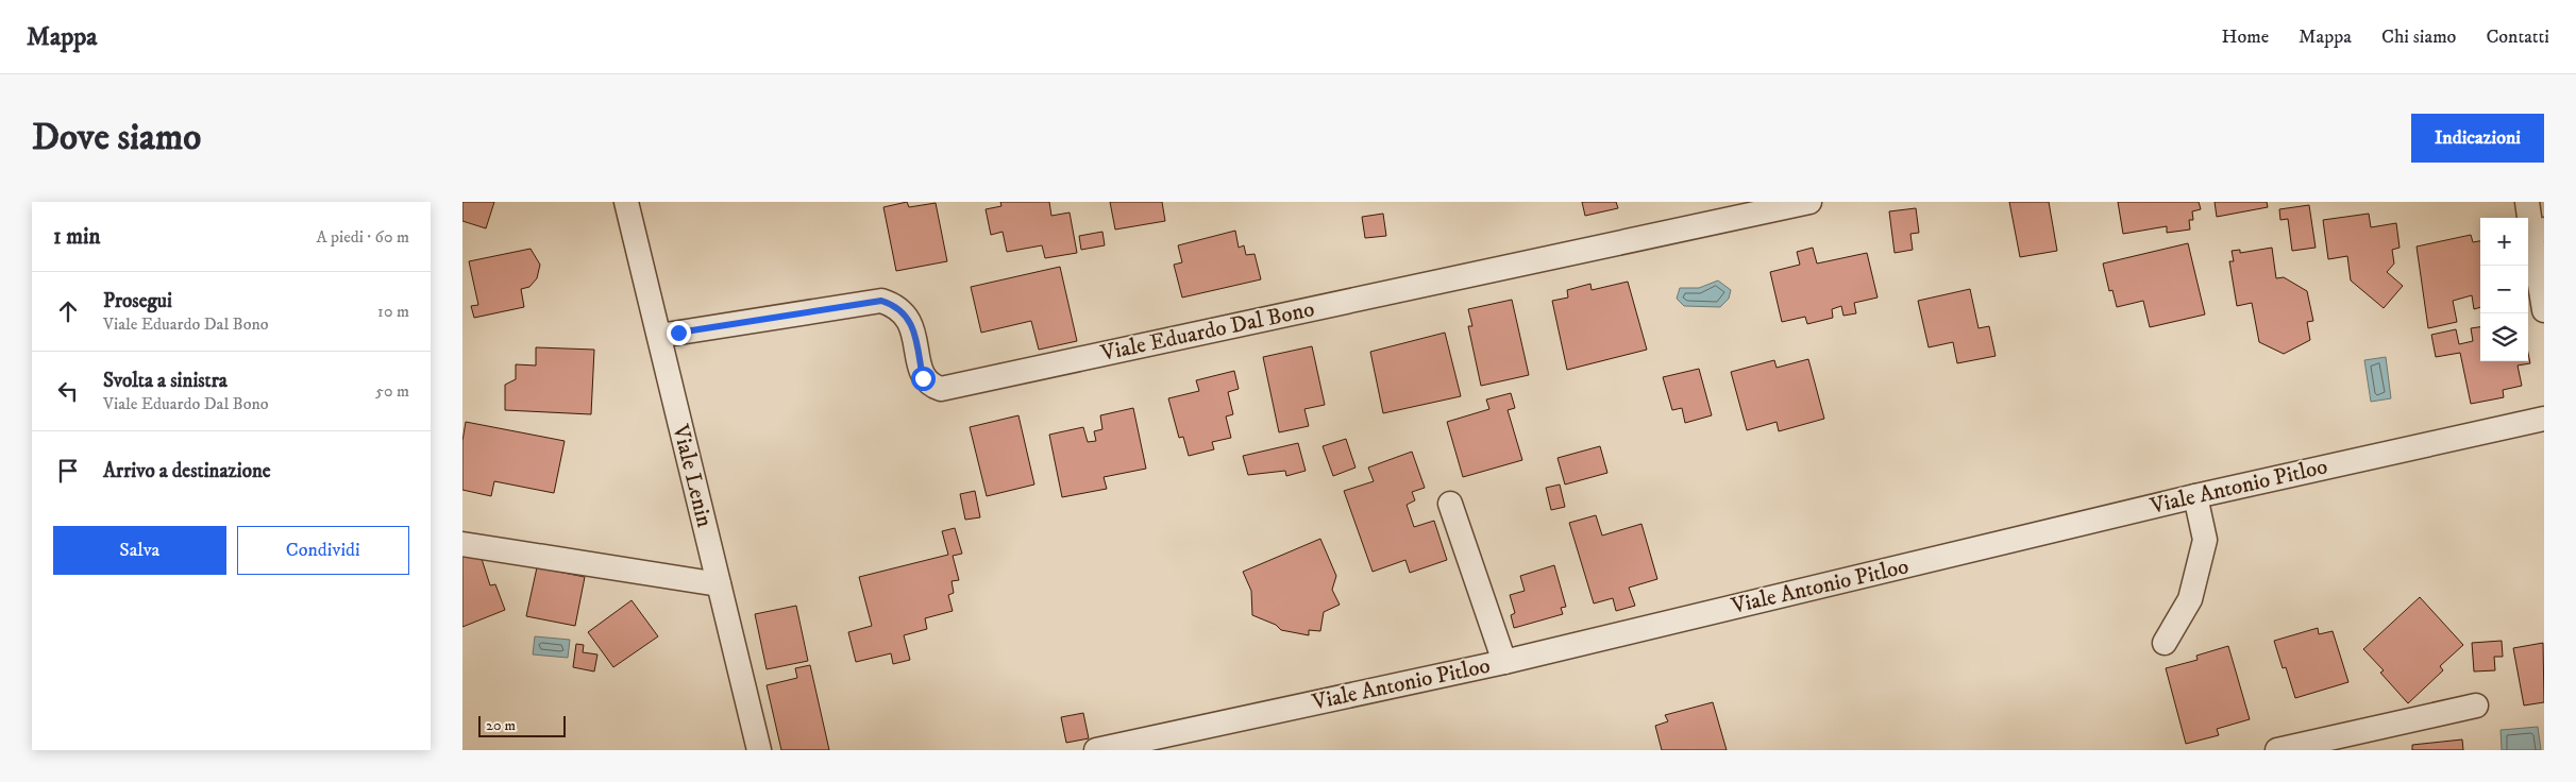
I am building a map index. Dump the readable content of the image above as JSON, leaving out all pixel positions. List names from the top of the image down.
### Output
{
  "streets": {
    "street": ["Viale Eduardo Dal Bono", "Viale Lenin", "Viale Antonio Pitloo"]
  },
  "crossings": [
    ["Viale Eduardo Dal Bono", "Viale Lenin"]
  ],
  "scale_bar": "20 m",
  "page": {
    "header": "Mappa",
    "nav": [
      "Home",
      "Mappa",
      "Chi siamo",
      "Contatti"
    ],
    "buttons": [
      "Indicazioni",
      ["Salva", "Condividi"]
    ],
    "title": "Dove siamo",
    "heading": ["1 min", "A piedi · 60 m"],
    "map_buttons": ["+", "−"],
    "list": [
      ["Prosegui", "Viale Eduardo Dal Bono", "10 m"],
      ["Svolta a sinistra", "Viale Eduardo Dal Bono", "50 m"],
      "Arrivo a destinazione"
    ],
    "scale": "20 m"
  }
}
